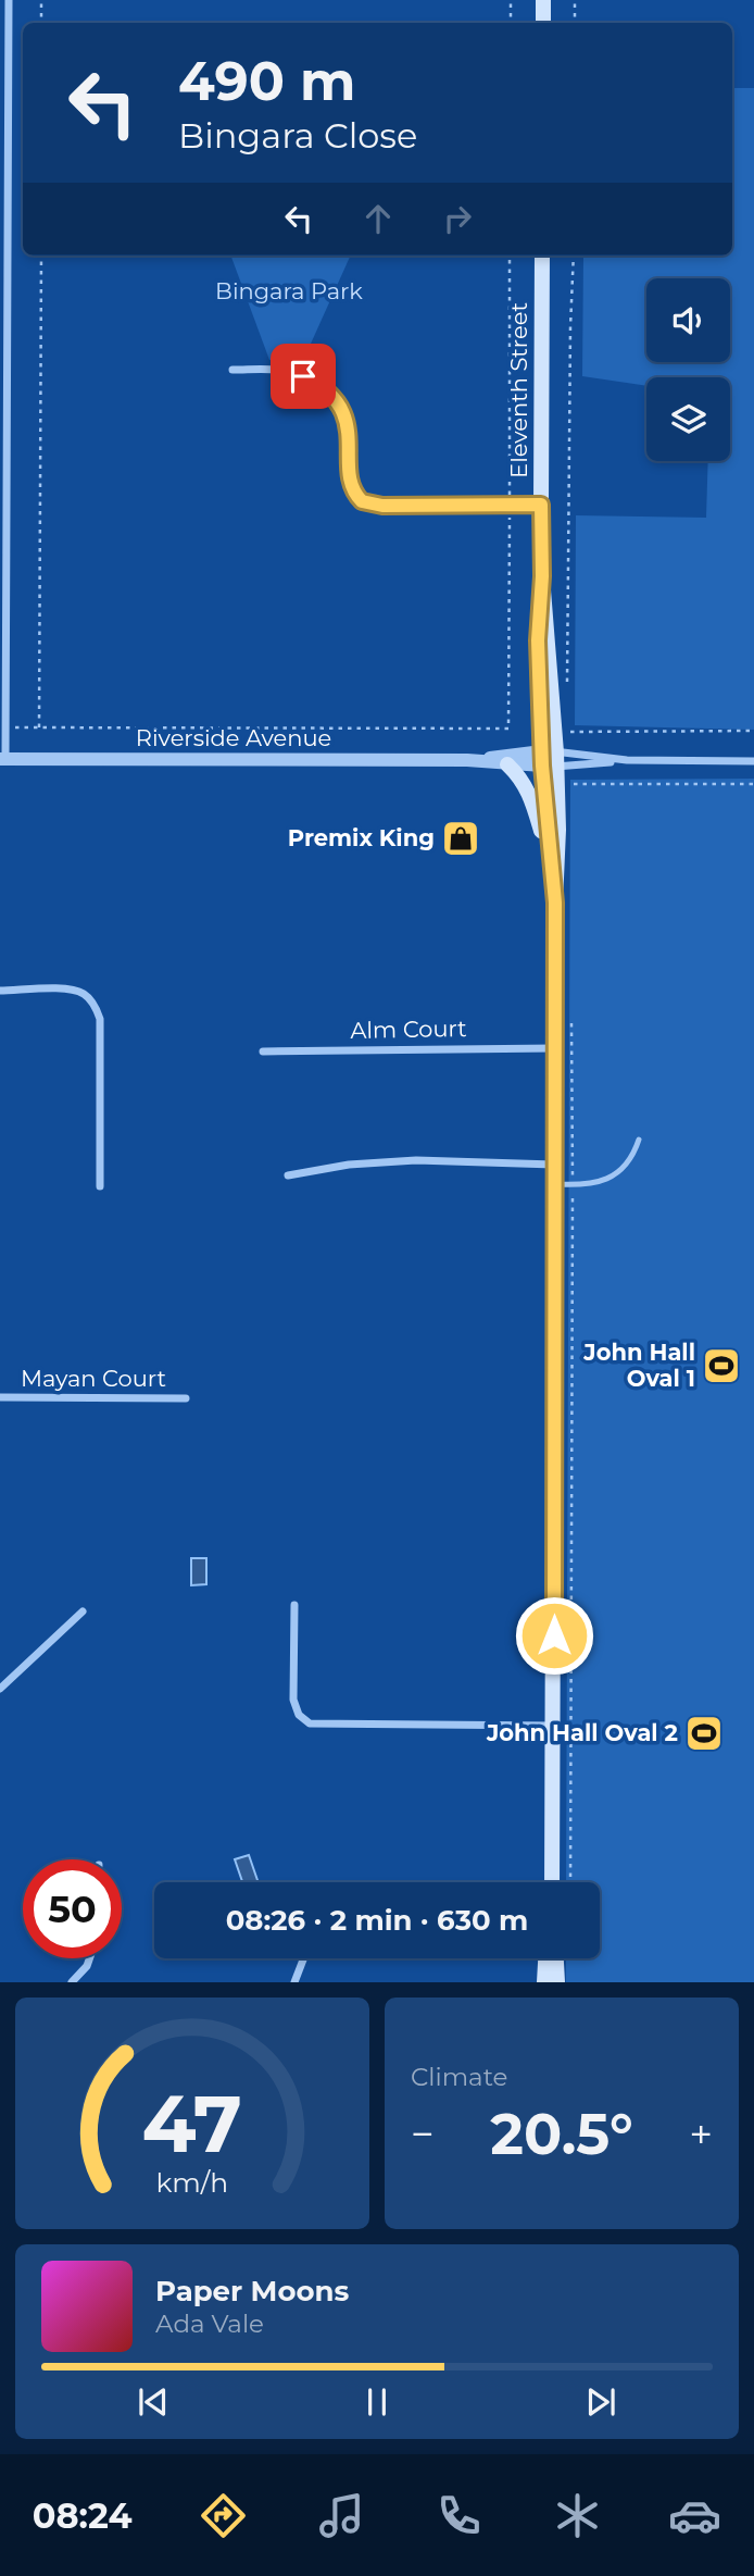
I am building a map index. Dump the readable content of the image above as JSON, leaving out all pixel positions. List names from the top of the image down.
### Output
{
  "streets": {
    "main road": ["Eleventh Street"],
    "street": ["Riverside Avenue", "Alm Court", "Mayan Court"]
  },
  "crossings": [
    ["Eleventh Street", "Riverside Avenue"],
    ["Eleventh Street", "Alm Court"]
  ],
  "parks": ["Bingara Park"],
  "places": {
    "shop": ["Premix King"],
    "sports": ["John Hall Oval 1", "John Hall Oval 2"]
  },
  "page": {
    "turn": ["490 m", "Bingara Close"],
    "limit": "50",
    "trip": "08:26 · 2 min · 630 m",
    "tile": "Climate",
    "heat": ["−", "20.5°", "+"],
    "song": ["Paper Moons", "Ada Vale"],
    "tabs": "08:24",
    "gauge": ["47", "km/h"]
  }
}
